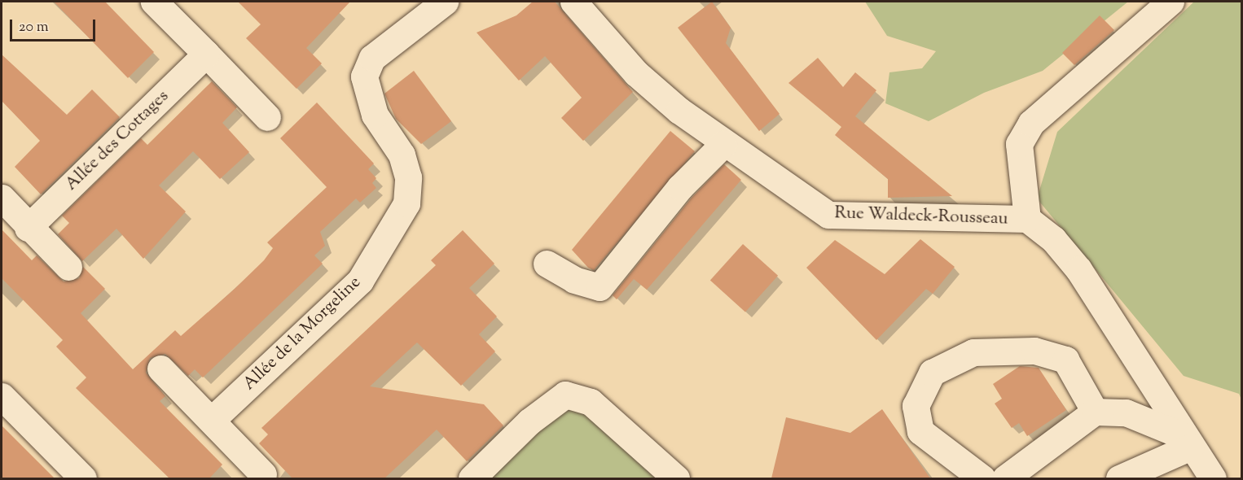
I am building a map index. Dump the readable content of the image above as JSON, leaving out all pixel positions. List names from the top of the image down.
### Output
{
  "streets": {
    "street": ["Allée des Cottages", "Rue Waldeck-Rousseau", "Allée de la Morgeline"]
  },
  "scale_bar": "20 m"
}
